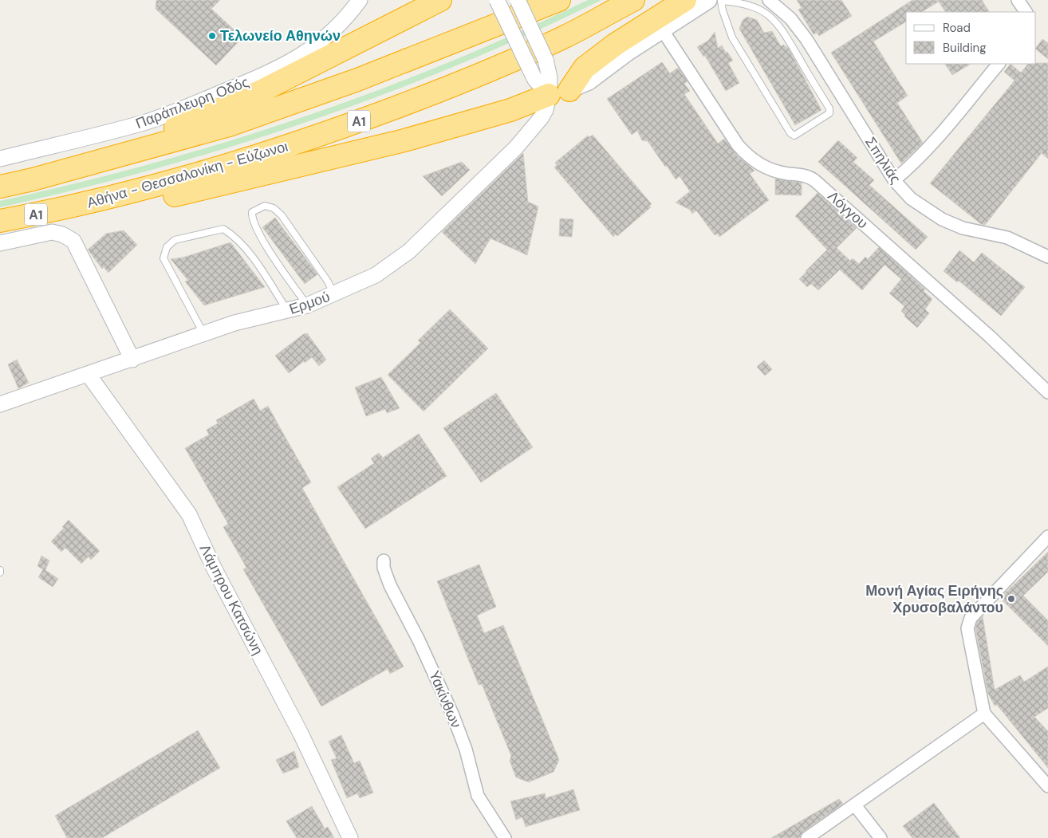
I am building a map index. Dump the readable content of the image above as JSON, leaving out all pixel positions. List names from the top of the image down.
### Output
{
  "streets": {
    "highway": ["Α1", "Αθήνα - Θεσσαλονίκη - Εύζωνοι"],
    "street": [
      "Παράπλευρη Οδός",
      "Σπηλιάς",
      "Λόγγου",
      "Ερμού",
      "Λάμπρου Κατσώνη",
      "Υακίνθων"
    ]
  },
  "crossings": [
    ["Ερμού", "Λάμπρου Κατσώνη"]
  ],
  "places": ["Τελωνείο Αθηνών", "Μονή Αγίας Ειρήνης Χρυσοβαλάντου"],
  "legend": ["Road", "Building"]
}
